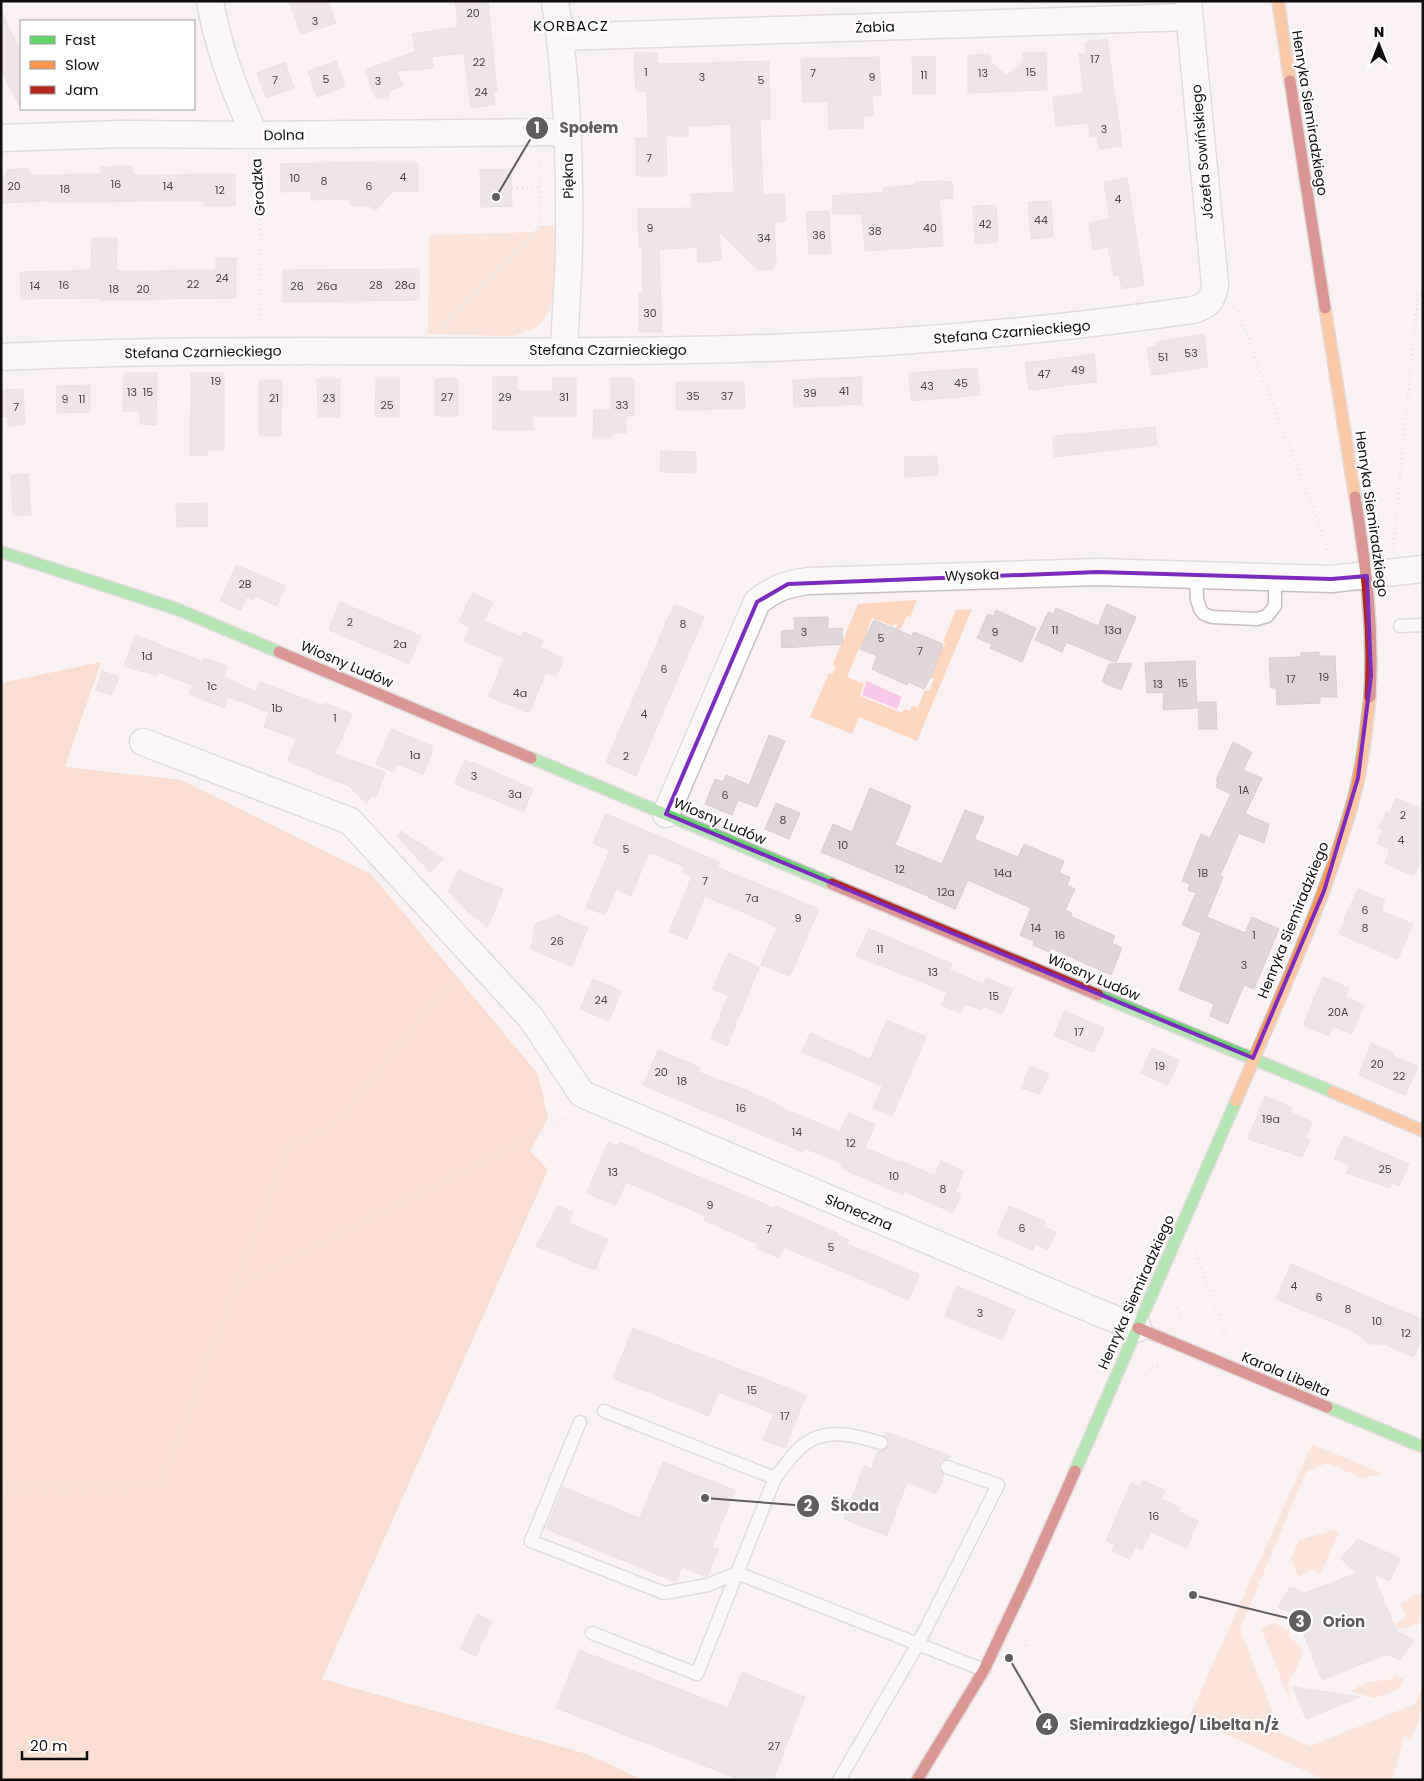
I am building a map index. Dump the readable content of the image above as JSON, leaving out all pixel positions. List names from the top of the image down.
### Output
{
  "streets": {
    "main road": ["Henryka Siemiradzkiego", "Wiosny Ludów", "Karola Libelta"],
    "street": [
      "Żabia",
      "Dolna",
      "Józefa Sowińskiego",
      "Piękna",
      "Stefana Czarnieckiego",
      "Wysoka",
      "Słoneczna"
    ],
    "path": ["Grodzka"]
  },
  "crossings": [
    ["Żabia", "Józefa Sowińskiego"],
    ["Żabia", "Piękna"],
    ["Henryka Siemiradzkiego", "Wysoka"],
    ["Henryka Siemiradzkiego", "Wiosny Ludów"],
    ["Henryka Siemiradzkiego", "Słoneczna"],
    ["Henryka Siemiradzkiego", "Karola Libelta"],
    ["Dolna", "Piękna"],
    ["Dolna", "Grodzka"],
    ["Józefa Sowińskiego", "Stefana Czarnieckiego"],
    ["Piękna", "Stefana Czarnieckiego"],
    ["Grodzka", "Stefana Czarnieckiego"],
    ["Wysoka", "Wiosny Ludów"],
    ["Słoneczna", "Karola Libelta"]
  ],
  "districts": ["KORBACZ"],
  "places": [
    "Społem",
    "Škoda",
    "Orion",
    "Siemiradzkiego/ Libelta n/ż"
  ],
  "house_numbers": [
    "20",
    "3",
    "17",
    "22",
    "1",
    "15",
    "7",
    "13",
    "11",
    "3",
    "9",
    "5",
    "7",
    "5",
    "3",
    "24",
    "3",
    "7",
    "4",
    "10",
    "8",
    "16",
    "20",
    "14",
    "6",
    "18",
    "12",
    "4",
    "44",
    "42",
    "9",
    "40",
    "38",
    "36",
    "34",
    "24",
    "22",
    "16",
    "28",
    "28a",
    "14",
    "26",
    "26a",
    "18",
    "20",
    "30",
    "53",
    "51",
    "49",
    "47",
    "19",
    "45",
    "43",
    "41",
    "13",
    "15",
    "39",
    "35",
    "37",
    "27",
    "29",
    "31",
    "21",
    "23",
    "9",
    "11",
    "25",
    "33",
    "7",
    "2B",
    "2",
    "8",
    "11",
    "13a",
    "3",
    "9",
    "5",
    "2a",
    "7",
    "1d",
    "6",
    "19",
    "17",
    "15",
    "13",
    "1c",
    "4a",
    "1b",
    "4",
    "1",
    "1a",
    "2",
    "3",
    "1A",
    "3a",
    "6",
    "2",
    "8",
    "4",
    "10",
    "5",
    "12",
    "14a",
    "1B",
    "7",
    "12a",
    "7a",
    "6",
    "9",
    "14",
    "8",
    "16",
    "1",
    "26",
    "11",
    "3",
    "13",
    "15",
    "24",
    "20A",
    "17",
    "20",
    "19",
    "20",
    "22",
    "18",
    "16",
    "19a",
    "14",
    "12",
    "25",
    "13",
    "10",
    "8",
    "9",
    "6",
    "7",
    "5",
    "4",
    "6",
    "8",
    "3",
    "10",
    "12",
    "15",
    "17",
    "16",
    "27"
  ],
  "legend": ["Fast", "Slow", "Jam"],
  "scale_bar": "20 m",
  "north": "top"
}
